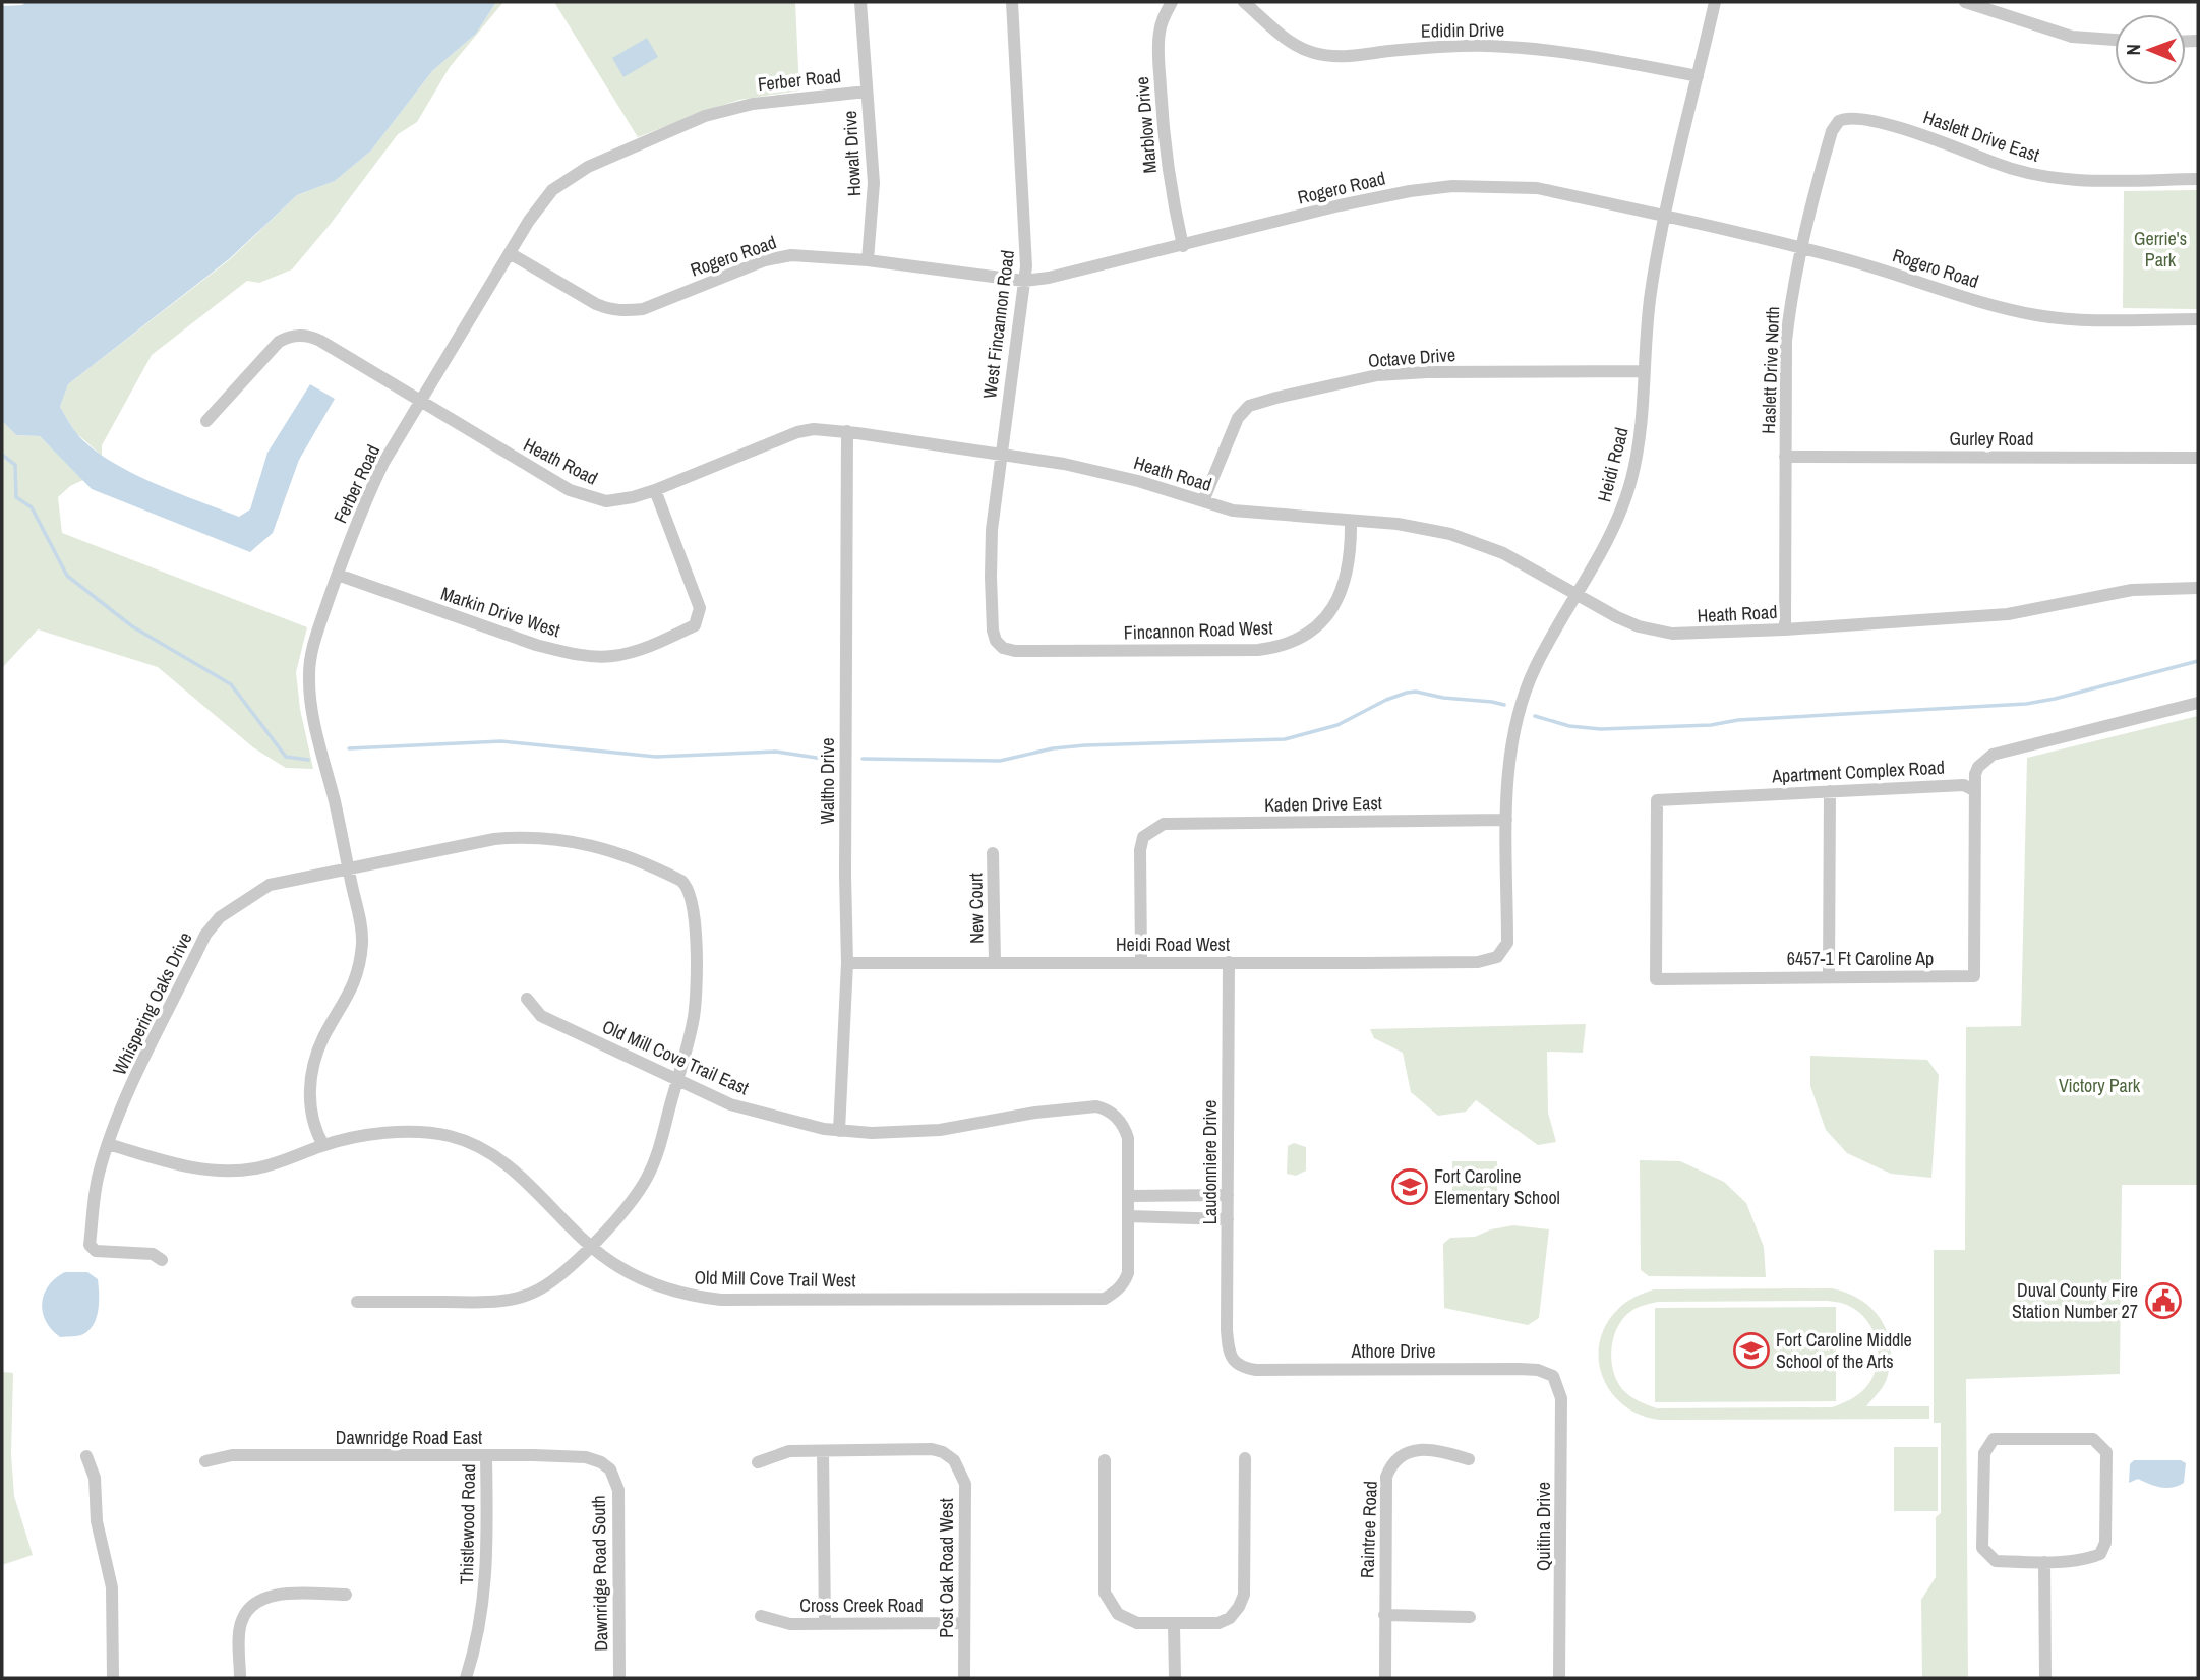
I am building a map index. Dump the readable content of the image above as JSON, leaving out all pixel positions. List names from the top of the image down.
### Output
{
  "streets": {
    "street": [
      "Edidin Drive",
      "Ferber Road",
      "Marblow Drive",
      "Haslett Drive East",
      "Howalt Drive",
      "Rogero Road",
      "West Fincannon Road",
      "Octave Drive",
      "Haslett Drive North",
      "Gurley Road",
      "Heath Road",
      "Heidi Road",
      "Markin Drive West",
      "Fincannon Road West",
      "Apartment Complex Road",
      "Waltho Drive",
      "Kaden Drive East",
      "New Court",
      "Heidi Road West",
      "6457-1 Ft Caroline Ap",
      "Whispering Oaks Drive",
      "Old Mill Cove Trail East",
      "Laudonniere Drive",
      "Old Mill Cove Trail West",
      "Athore Drive",
      "Dawnridge Road East",
      "Thistlewood Road",
      "Quitina Drive",
      "Raintree Road",
      "Post Oak Road West",
      "Dawnridge Road South",
      "Cross Creek Road"
    ]
  },
  "crossings": [
    ["Edidin Drive", "Heidi Road"],
    ["Ferber Road", "Howalt Drive"],
    ["Ferber Road", "Rogero Road"],
    ["Ferber Road", "Heath Road"],
    ["Ferber Road", "Markin Drive West"],
    ["Ferber Road", "Whispering Oaks Drive"],
    ["Ferber Road", "Old Mill Cove Trail West"],
    ["Marblow Drive", "Rogero Road"],
    ["Haslett Drive East", "Haslett Drive North"],
    ["Howalt Drive", "Rogero Road"],
    ["Rogero Road", "West Fincannon Road"],
    ["Rogero Road", "Haslett Drive North"],
    ["Rogero Road", "Heidi Road"],
    ["West Fincannon Road", "Heath Road"],
    ["West Fincannon Road", "Fincannon Road West"],
    ["Octave Drive", "Heath Road"],
    ["Octave Drive", "Heidi Road"],
    ["Haslett Drive North", "Gurley Road"],
    ["Haslett Drive North", "Heath Road"],
    ["Heath Road", "Heidi Road"],
    ["Heath Road", "Markin Drive West"],
    ["Heath Road", "Fincannon Road West"],
    ["Heath Road", "Waltho Drive"],
    ["Heidi Road", "Kaden Drive East"],
    ["Heidi Road", "Heidi Road West"],
    ["Apartment Complex Road", "6457-1 Ft Caroline Ap"],
    ["Waltho Drive", "Heidi Road West"],
    ["Waltho Drive", "Old Mill Cove Trail East"],
    ["Kaden Drive East", "Heidi Road West"],
    ["New Court", "Heidi Road West"],
    ["Heidi Road West", "Laudonniere Drive"],
    ["Whispering Oaks Drive", "Old Mill Cove Trail East"],
    ["Whispering Oaks Drive", "Old Mill Cove Trail West"],
    ["Laudonniere Drive", "Athore Drive"],
    ["Athore Drive", "Quitina Drive"],
    ["Dawnridge Road East", "Thistlewood Road"],
    ["Dawnridge Road East", "Dawnridge Road South"],
    ["Post Oak Road West", "Cross Creek Road"]
  ],
  "parks": ["Gerrie's Park", "Victory Park"],
  "places": {
    "school or university": ["Fort Caroline Elementary School", "Fort Caroline Middle School of the Arts"],
    "public building": ["Duval County Fire Station Number 27"]
  },
  "north": "left"
}
